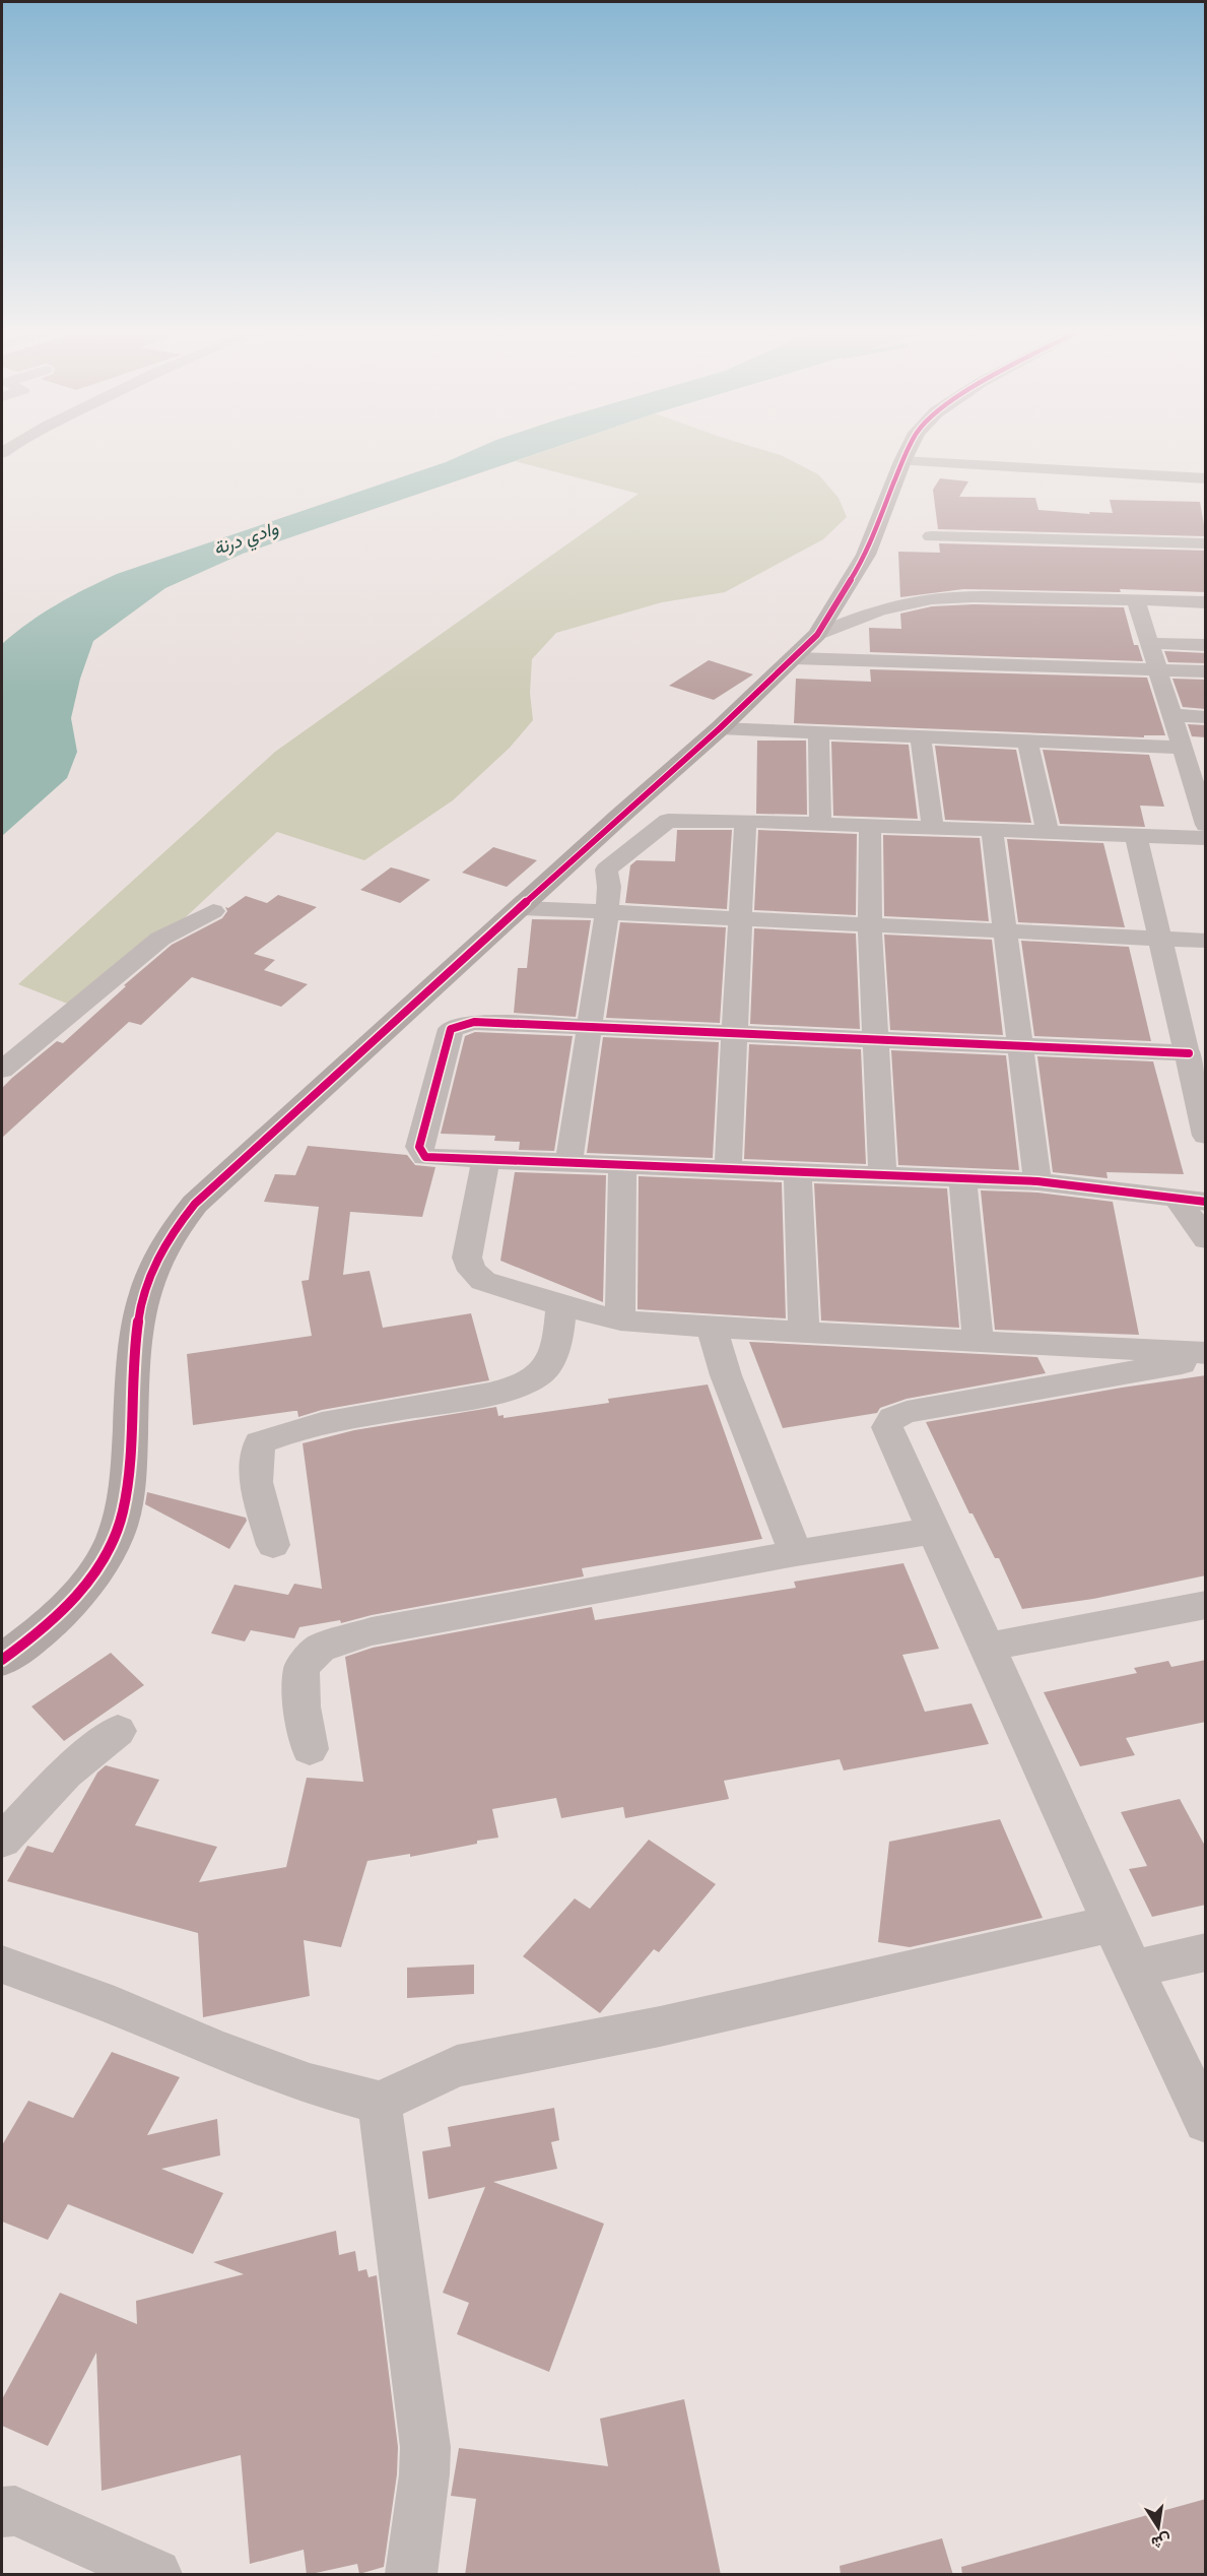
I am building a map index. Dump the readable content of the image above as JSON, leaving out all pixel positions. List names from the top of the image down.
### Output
{
  "water": ["وادي درنة"],
  "north": "bottom"
}
